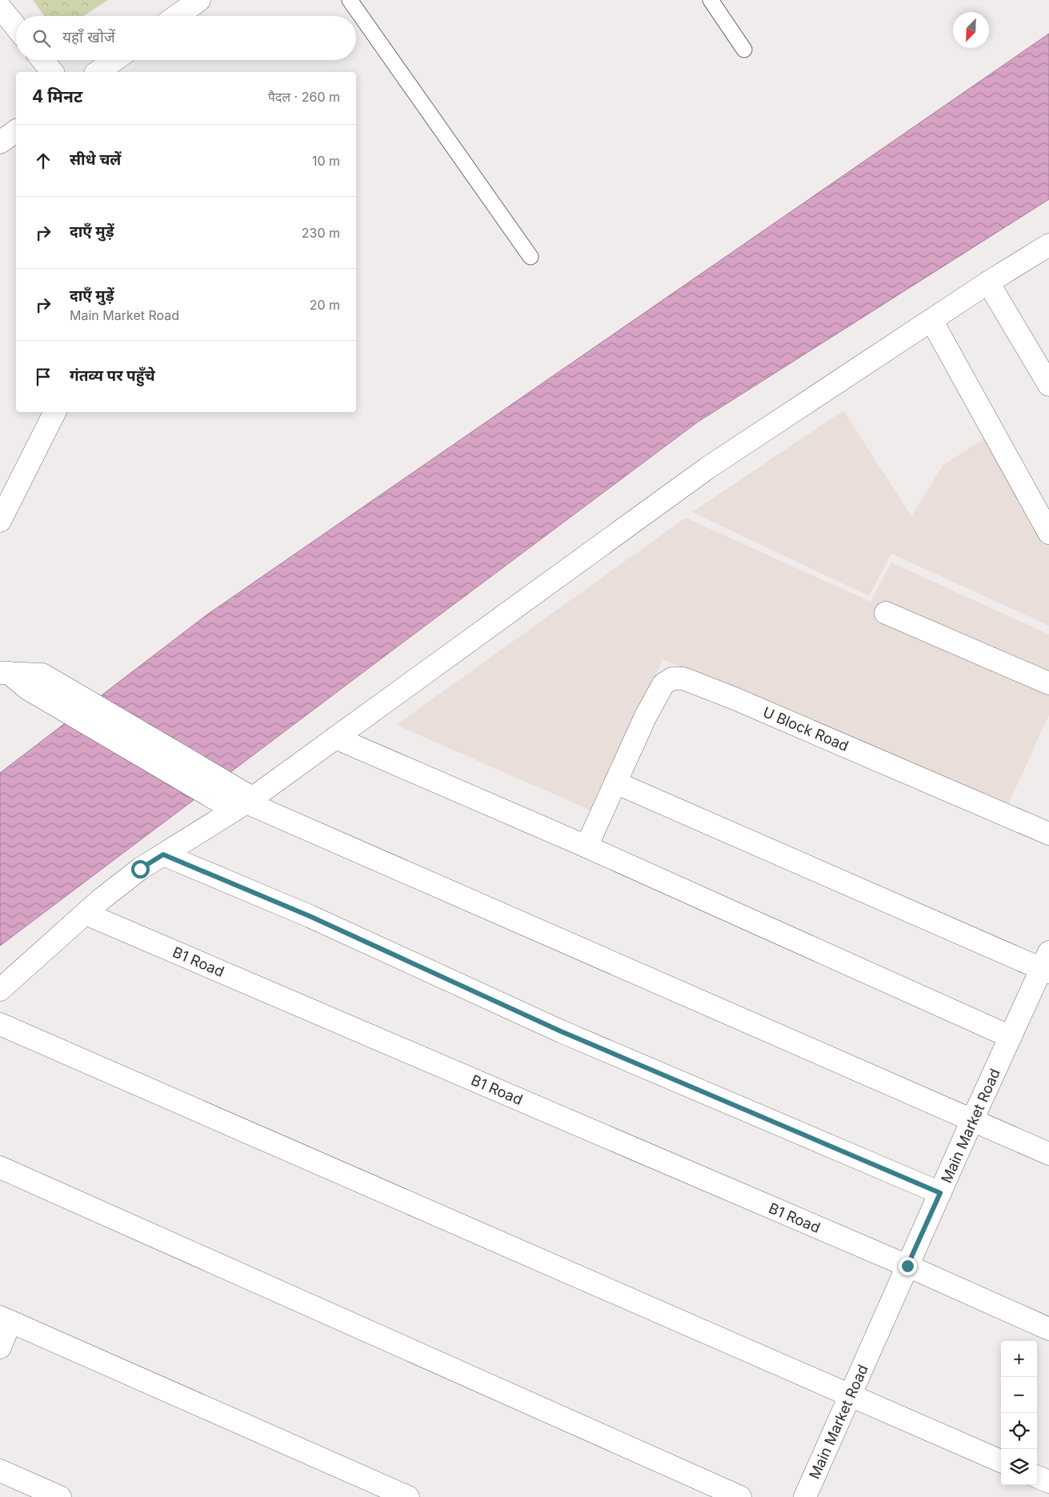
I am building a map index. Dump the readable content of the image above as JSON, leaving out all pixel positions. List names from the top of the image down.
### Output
{
  "streets": {
    "street": ["U Block Road", "B1 Road", "Main Market Road"]
  },
  "crossings": [
    ["B1 Road", "Main Market Road"]
  ],
  "north": "bottom left",
  "page": {
    "search": "यहाँ खोजें",
    "heading": ["4 मिनट", "पैदल · 260 m"],
    "list": [
      ["सीधे चलें", "10 m"],
      ["दाएँ मुड़ें", "230 m"],
      ["दाएँ मुड़ें", "Main Market Road", "20 m"],
      "गंतव्य पर पहुँचे"
    ],
    "map_buttons": ["+", "−"]
  }
}
